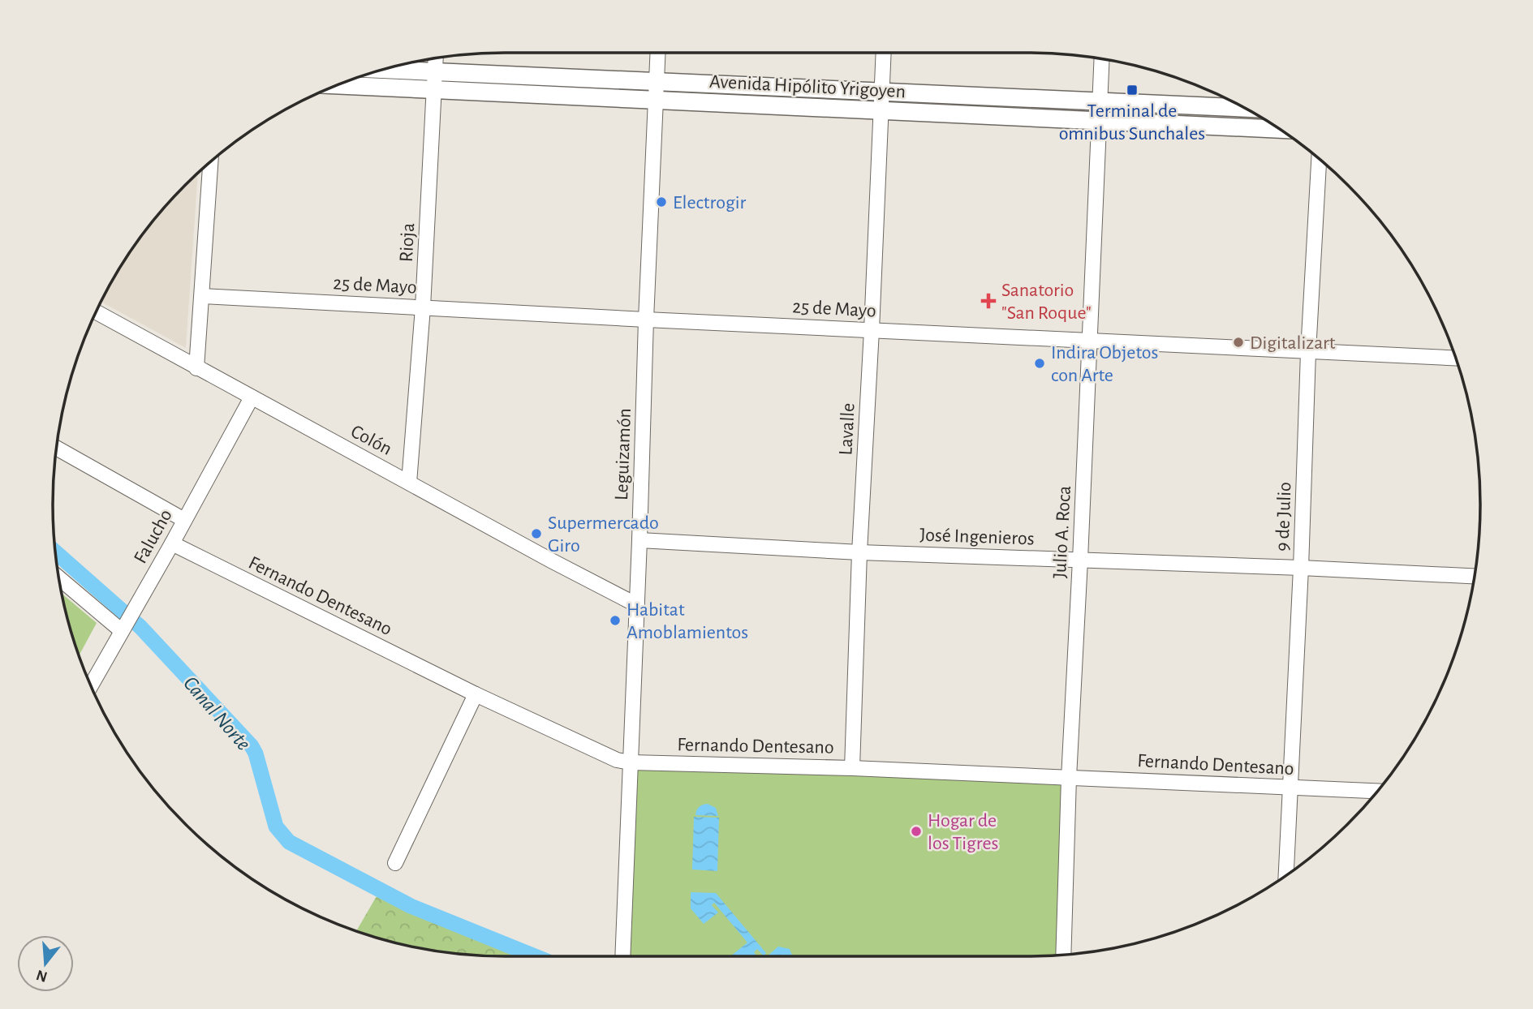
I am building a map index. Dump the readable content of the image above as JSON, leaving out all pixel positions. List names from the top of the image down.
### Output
{
  "streets": {
    "street": [
      "Avenida Hipólito Yrigoyen",
      "Rioja",
      "25 de Mayo",
      "Lavalle",
      "Colón",
      "Leguizamón",
      "9 de Julio",
      "Julio A. Roca",
      "Falucho",
      "José Ingenieros",
      "Fernando Dentesano"
    ]
  },
  "crossings": [
    ["Avenida Hipólito Yrigoyen", "Rioja"],
    ["Avenida Hipólito Yrigoyen", "Lavalle"],
    ["Avenida Hipólito Yrigoyen", "Leguizamón"],
    ["Avenida Hipólito Yrigoyen", "Julio A. Roca"],
    ["Rioja", "25 de Mayo"],
    ["Rioja", "Colón"],
    ["25 de Mayo", "Lavalle"],
    ["25 de Mayo", "Leguizamón"],
    ["25 de Mayo", "9 de Julio"],
    ["25 de Mayo", "Julio A. Roca"],
    ["Lavalle", "José Ingenieros"],
    ["Lavalle", "Fernando Dentesano"],
    ["Colón", "Leguizamón"],
    ["Colón", "Falucho"],
    ["Leguizamón", "José Ingenieros"],
    ["Leguizamón", "Fernando Dentesano"],
    ["9 de Julio", "José Ingenieros"],
    ["9 de Julio", "Fernando Dentesano"],
    ["Julio A. Roca", "José Ingenieros"],
    ["Julio A. Roca", "Fernando Dentesano"],
    ["Falucho", "Fernando Dentesano"]
  ],
  "water": ["Canal Norte"],
  "places": {
    "transit": ["Terminal de omnibus Sunchales"],
    "other": [
      "Electrogir",
      "Digitalizart",
      "Indira Objetos con Arte",
      "Supermercado Giro",
      "Habitat Amoblamientos",
      "Hogar de los Tigres"
    ],
    "health": ["Sanatorio \"San Roque\""]
  },
  "north": "bottom"
}
